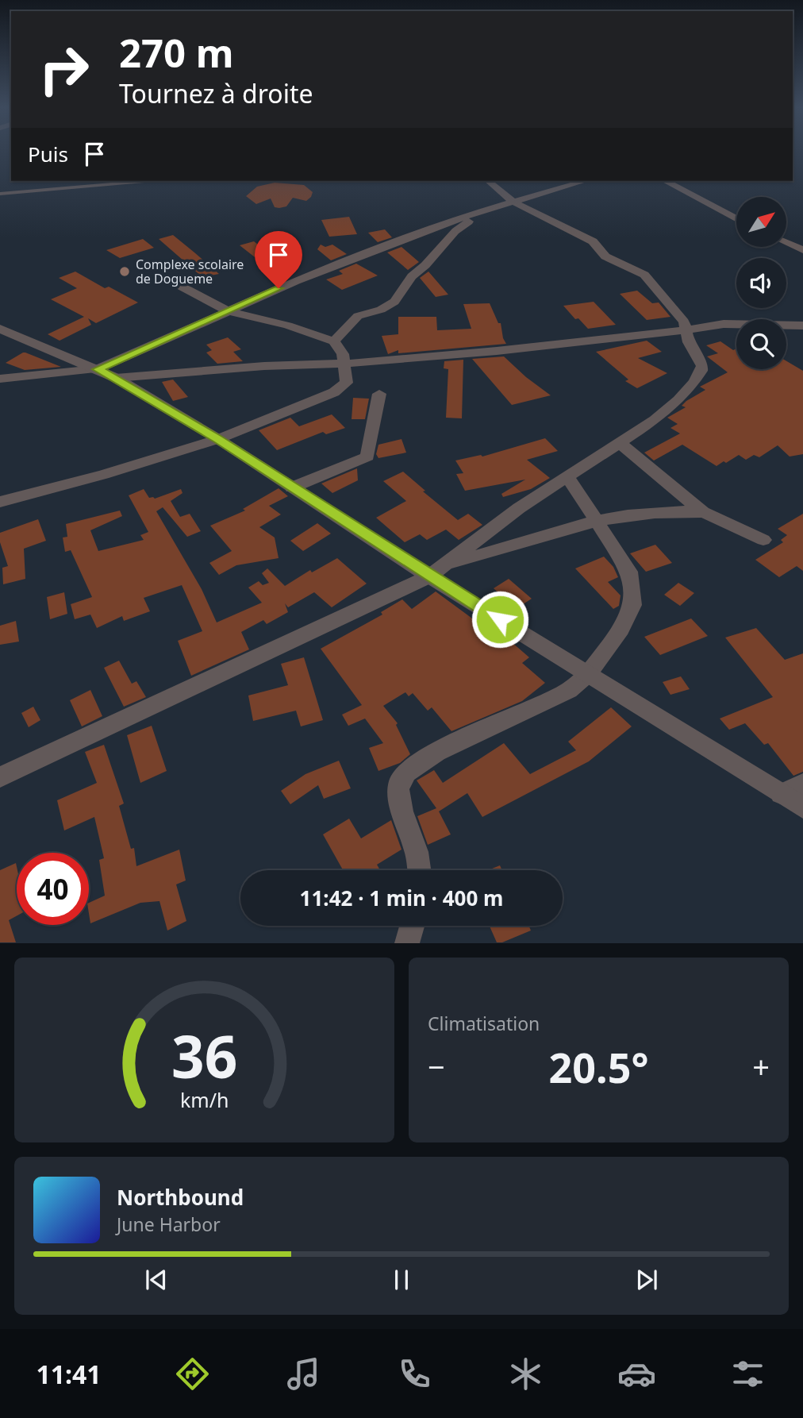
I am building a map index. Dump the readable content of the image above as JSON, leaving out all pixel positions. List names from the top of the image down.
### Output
{
  "places": ["Complexe scolaire de Dogueme"],
  "north": "top right",
  "page": {
    "turn": ["270 m", "Tournez à droite"],
    "then": "Puis",
    "limit": "40",
    "trip": "11:42 · 1 min · 400 m",
    "tile": "Climatisation",
    "heat": ["−", "20.5°", "+"],
    "song": ["Northbound", "June Harbor"],
    "tabs": "11:41",
    "gauge": ["36", "km/h"]
  }
}
